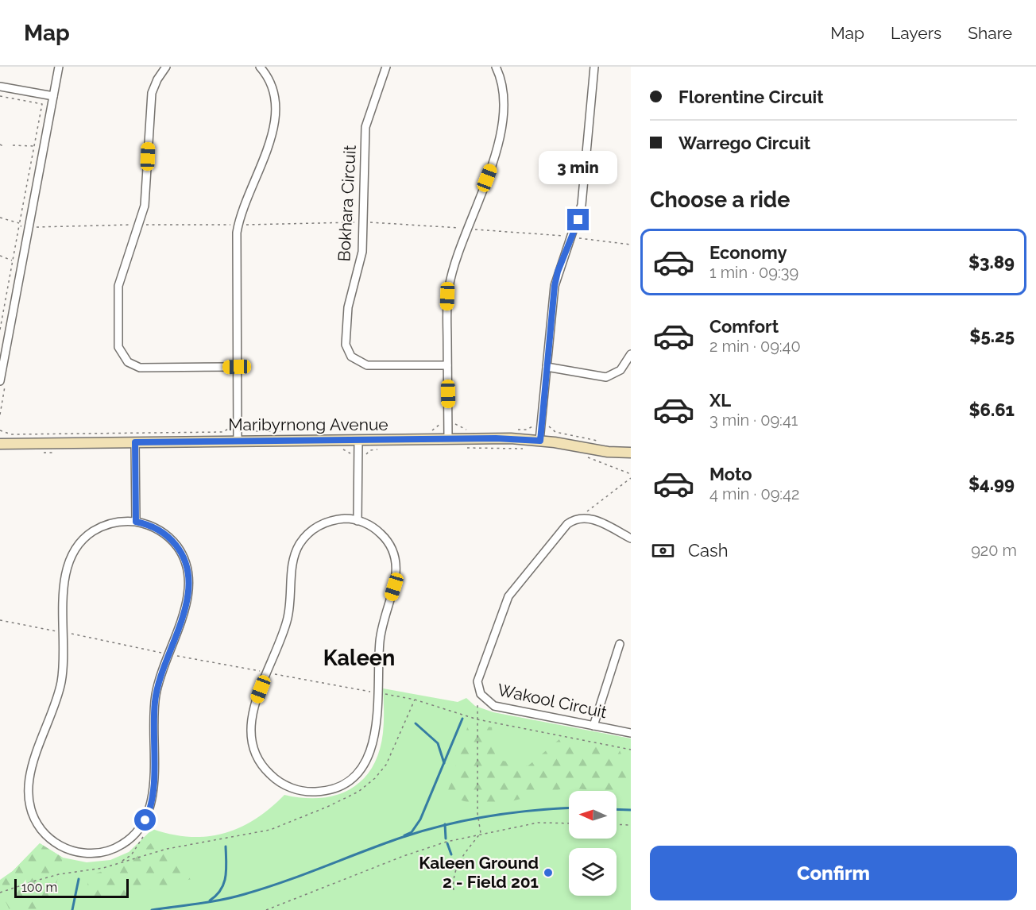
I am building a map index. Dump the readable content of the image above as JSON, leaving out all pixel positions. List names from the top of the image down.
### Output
{
  "streets": {
    "street": ["Bokhara Circuit", "Maribyrnong Avenue", "Wakool Circuit"]
  },
  "districts": ["Kaleen"],
  "places": ["Kaleen Ground 2 - Field 201"],
  "scale_bar": "100 m",
  "north": "left",
  "page": {
    "header": "Map",
    "nav": ["Map", "Layers", "Share"],
    "banner": ["Florentine Circuit", "Warrego Circuit"],
    "bubble": "3 min",
    "heading": "Choose a ride",
    "list": [
      {
        "name": "Economy",
        "note": "1 min · 09:39",
        "value": "$3.89"
      },
      {
        "name": "Comfort",
        "note": "2 min · 09:40",
        "value": "$5.25"
      },
      {
        "name": "XL",
        "note": "3 min · 09:41",
        "value": "$6.61"
      },
      {
        "name": "Moto",
        "note": "4 min · 09:42",
        "value": "$4.99"
      }
    ],
    "pay": ["Cash", "920 m"],
    "buttons": "Confirm",
    "scale": "100 m"
  }
}
